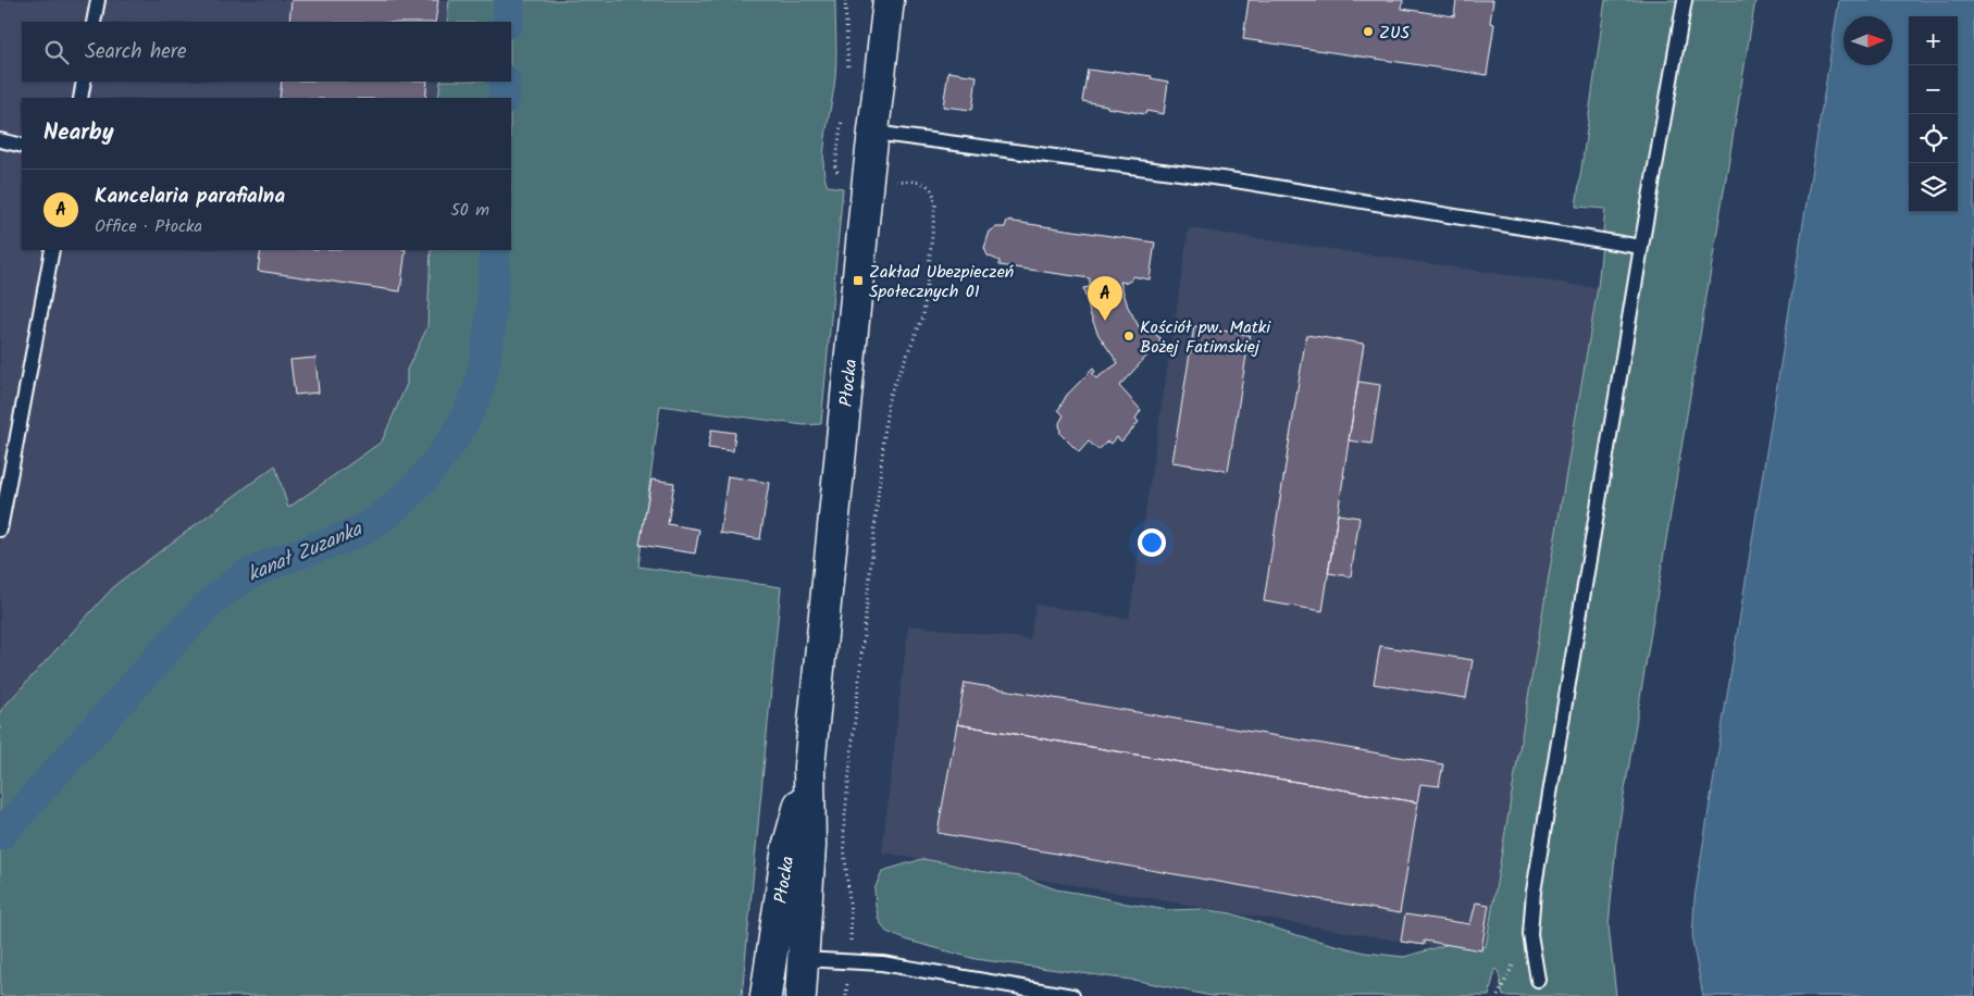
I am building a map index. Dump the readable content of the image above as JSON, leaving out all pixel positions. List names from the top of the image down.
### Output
{
  "streets": {
    "street": ["Płocka"]
  },
  "water": ["kanał Zuzanka"],
  "places": {
    "other": ["ZUS", "Kościół pw. Matki Bożej Fatimskiej"],
    "transit": ["Zakład Ubezpieczeń Społecznych 01"]
  },
  "north": "right",
  "page": {
    "map_buttons": ["+", "−"],
    "search": "Search here",
    "heading": "Nearby",
    "list": [
      {
        "mark": "A",
        "name": "Kancelaria parafialna",
        "note": "Office · Płocka",
        "value": "50 m"
      }
    ],
    "pins": "A"
  }
}
